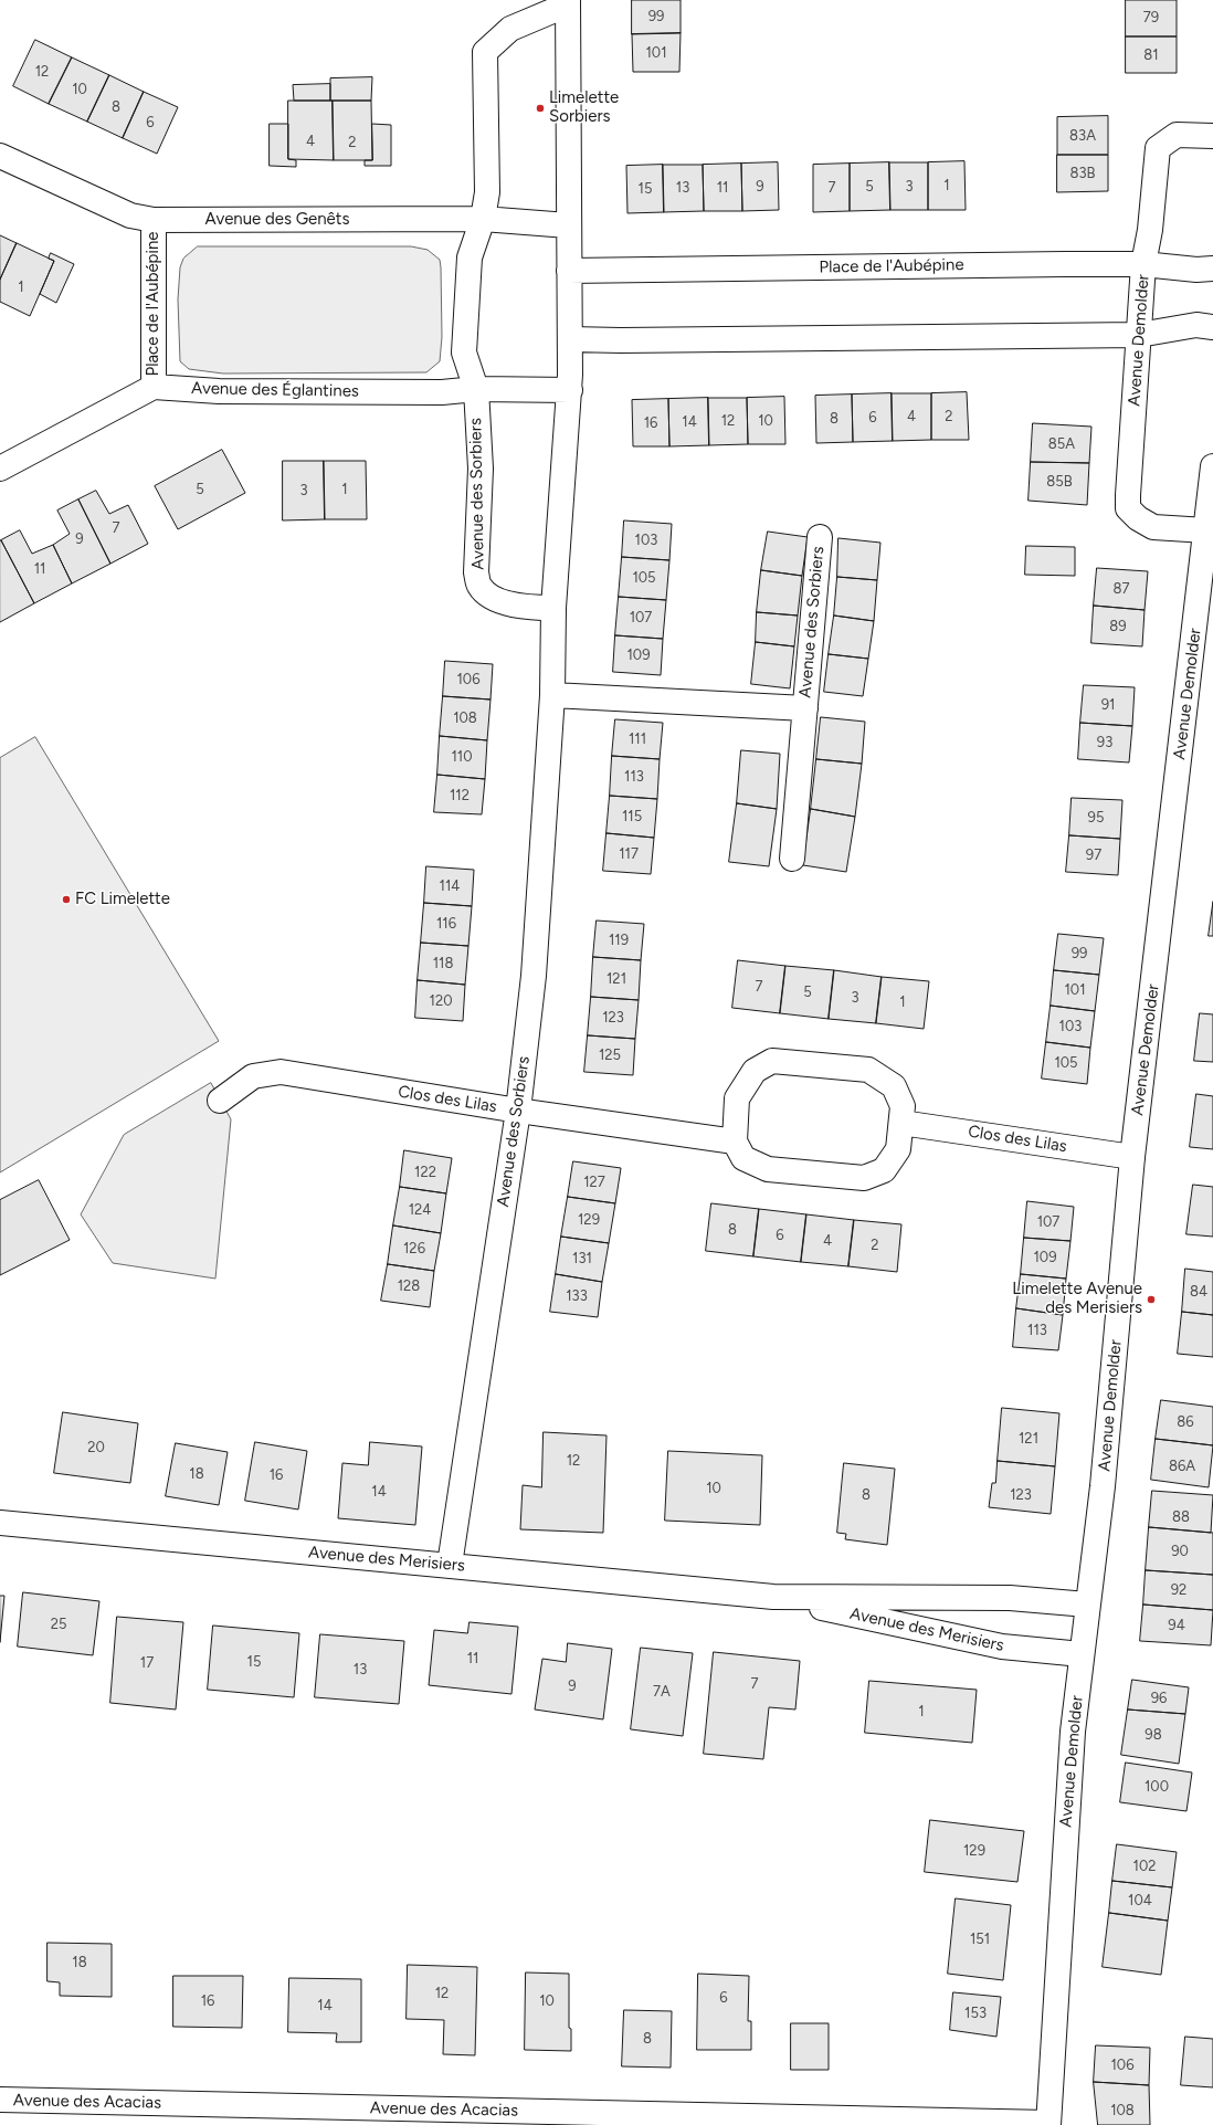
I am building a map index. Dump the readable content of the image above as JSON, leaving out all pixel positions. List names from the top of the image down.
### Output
{
  "streets": {
    "street": [
      "Avenue des Genêts",
      "Place de l'Aubépine",
      "Avenue Demolder",
      "Avenue des Églantines",
      "Avenue des Sorbiers",
      "Clos des Lilas",
      "Avenue des Merisiers",
      "Avenue des Acacias"
    ]
  },
  "crossings": [
    ["Avenue des Genêts", "Place de l'Aubépine"],
    ["Avenue des Genêts", "Avenue des Sorbiers"],
    ["Place de l'Aubépine", "Avenue Demolder"],
    ["Place de l'Aubépine", "Avenue des Églantines"],
    ["Place de l'Aubépine", "Avenue des Sorbiers"],
    ["Avenue Demolder", "Clos des Lilas"],
    ["Avenue Demolder", "Avenue des Merisiers"],
    ["Avenue Demolder", "Avenue des Acacias"],
    ["Avenue des Églantines", "Avenue des Sorbiers"],
    ["Avenue des Sorbiers", "Clos des Lilas"],
    ["Avenue des Sorbiers", "Avenue des Merisiers"]
  ],
  "places": ["Limelette Sorbiers", "FC Limelette", "Limelette Avenue des Merisiers"],
  "house_numbers": [
    "99",
    "79",
    "101",
    "81",
    "12",
    "10",
    "8",
    "6",
    "83A",
    "4",
    "2",
    "83B",
    "1",
    "9",
    "5",
    "3",
    "13",
    "11",
    "7",
    "15",
    "1",
    "4",
    "2",
    "6",
    "8",
    "12",
    "10",
    "14",
    "16",
    "85A",
    "85B",
    "5",
    "1",
    "3",
    "7",
    "9",
    "103",
    "11",
    "105",
    "87",
    "107",
    "89",
    "109",
    "106",
    "91",
    "108",
    "111",
    "93",
    "110",
    "113",
    "112",
    "115",
    "95",
    "117",
    "97",
    "114",
    "116",
    "119",
    "99",
    "118",
    "121",
    "7",
    "101",
    "5",
    "3",
    "120",
    "1",
    "123",
    "103",
    "125",
    "105",
    "122",
    "127",
    "124",
    "129",
    "107",
    "8",
    "6",
    "4",
    "2",
    "126",
    "109",
    "131",
    "128",
    "84",
    "133",
    "113",
    "86",
    "121",
    "20",
    "12",
    "86A",
    "18",
    "16",
    "10",
    "14",
    "8",
    "123",
    "88",
    "90",
    "92",
    "25",
    "94",
    "11",
    "15",
    "17",
    "13",
    "7",
    "9",
    "7A",
    "96",
    "1",
    "98",
    "100",
    "129",
    "102",
    "104",
    "151",
    "18",
    "12",
    "6",
    "16",
    "10",
    "14",
    "153",
    "8",
    "106",
    "108"
  ]
}
